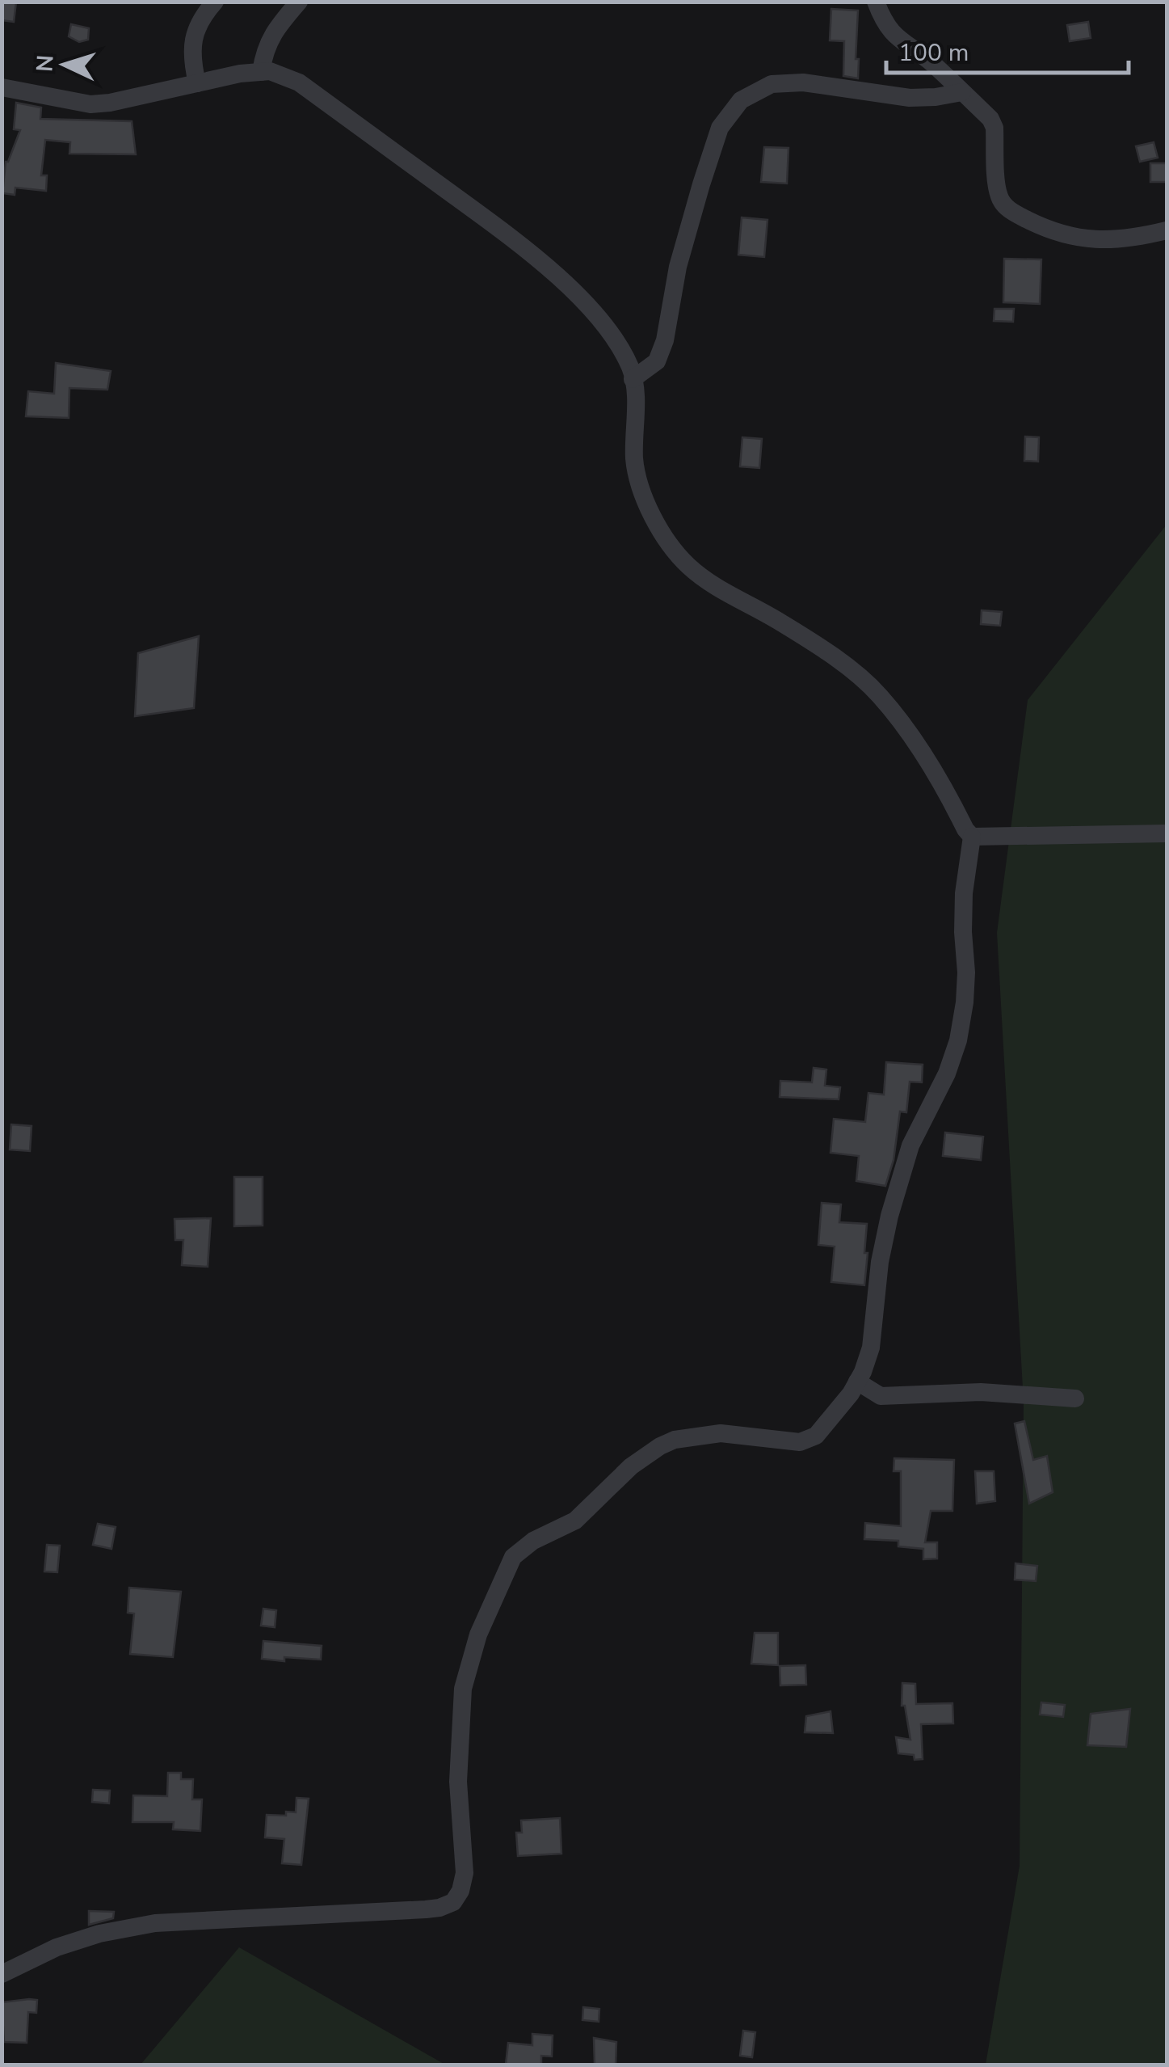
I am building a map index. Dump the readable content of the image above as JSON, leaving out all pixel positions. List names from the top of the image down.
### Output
{
  "scale_bar": "100 m",
  "north": "left"
}
